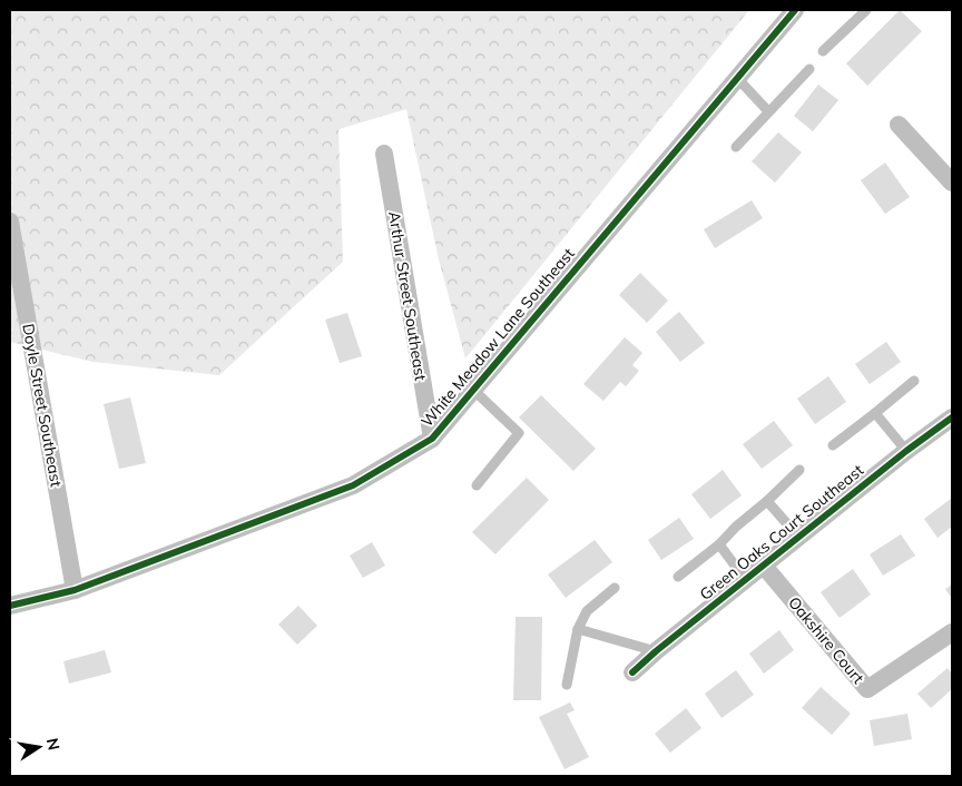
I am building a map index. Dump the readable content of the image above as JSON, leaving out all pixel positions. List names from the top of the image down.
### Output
{
  "streets": {
    "street": [
      "Arthur Street Southeast",
      "White Meadow Lane Southeast",
      "Doyle Street Southeast",
      "Green Oaks Court Southeast",
      "Oakshire Court"
    ]
  },
  "crossings": [
    ["Arthur Street Southeast", "White Meadow Lane Southeast"],
    ["White Meadow Lane Southeast", "Doyle Street Southeast"],
    ["Green Oaks Court Southeast", "Oakshire Court"]
  ],
  "north": "right"
}
